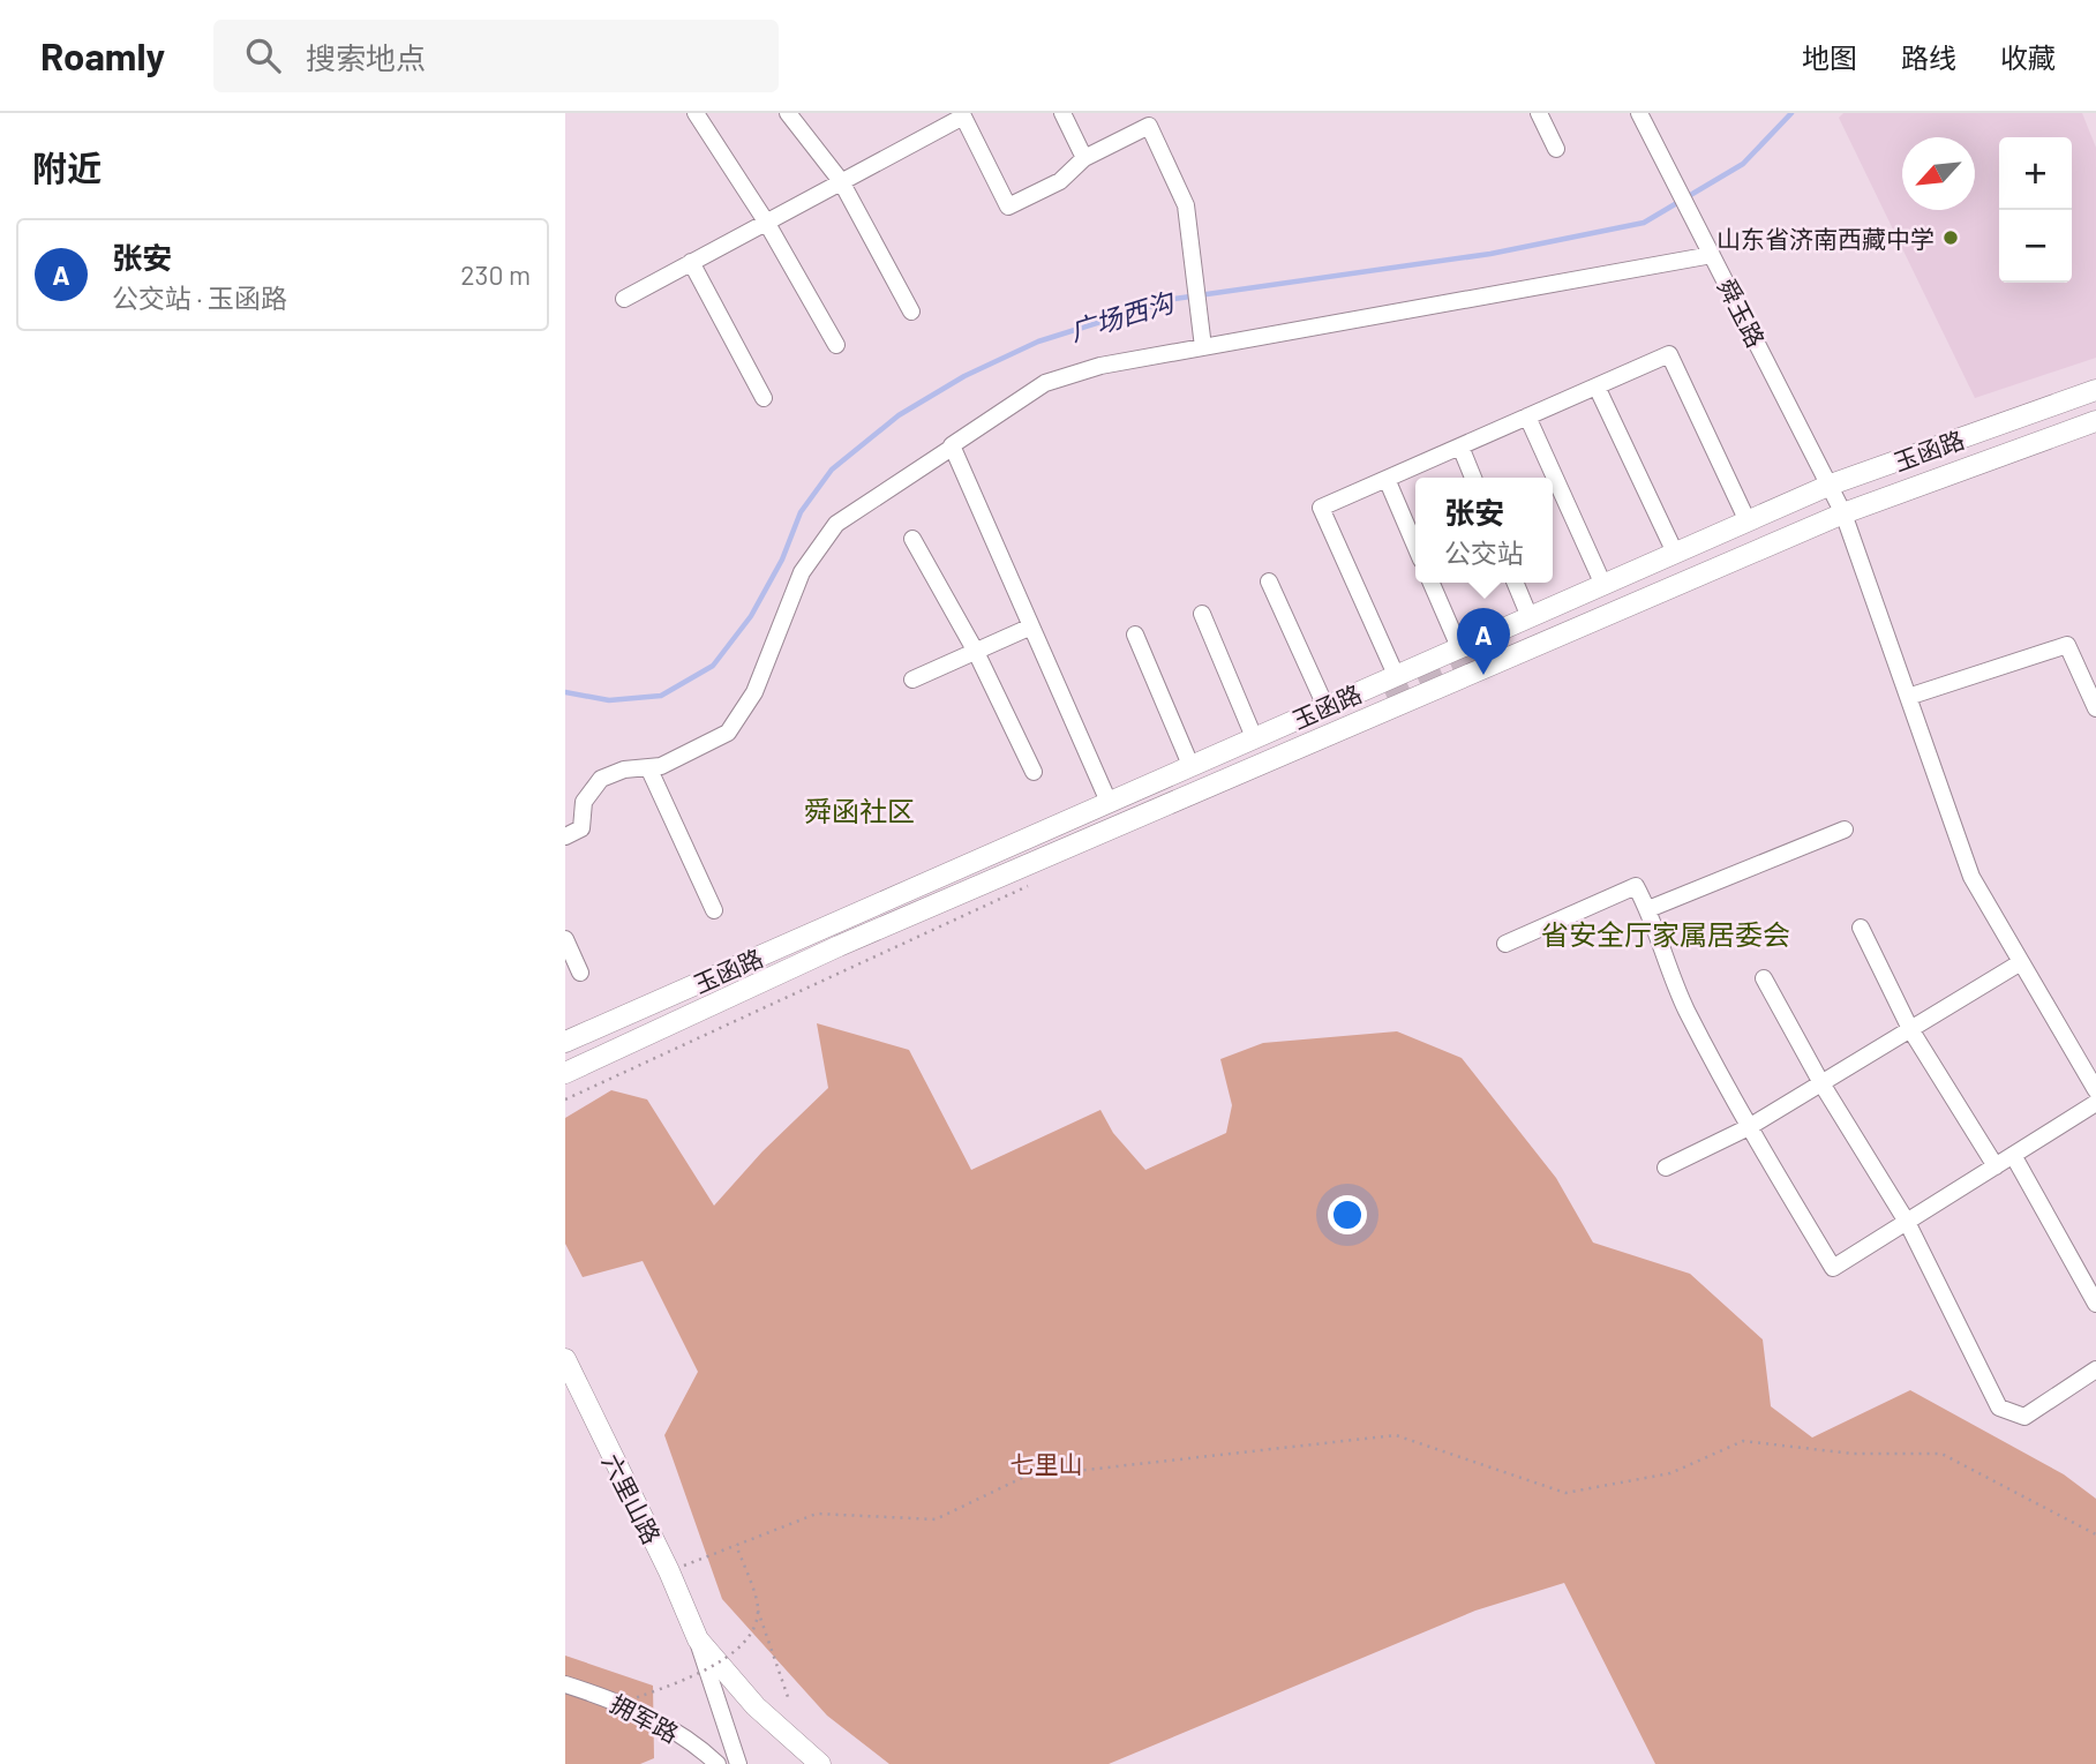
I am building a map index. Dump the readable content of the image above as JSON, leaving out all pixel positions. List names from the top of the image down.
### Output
{
  "streets": {
    "main road": ["玉函路", "六里山路"],
    "street": ["舜玉路", "拥军路"]
  },
  "crossings": [
    ["舜玉路", "玉函路"]
  ],
  "districts": ["舜函社区", "省安全厅家属居委会"],
  "water": ["广场西沟"],
  "parks": ["七里山"],
  "places": ["山东省济南西藏中学"],
  "north": "bottom left",
  "page": {
    "header": "Roamly",
    "search": "搜索地点",
    "nav": ["地图", "路线", "收藏"],
    "heading": "附近",
    "map_buttons": ["+", "−"],
    "list": [
      {
        "mark": "A",
        "name": "张安",
        "note": "公交站 · 玉函路",
        "value": "230 m"
      }
    ],
    "popup": ["张安", "公交站"],
    "pins": "A"
  }
}
